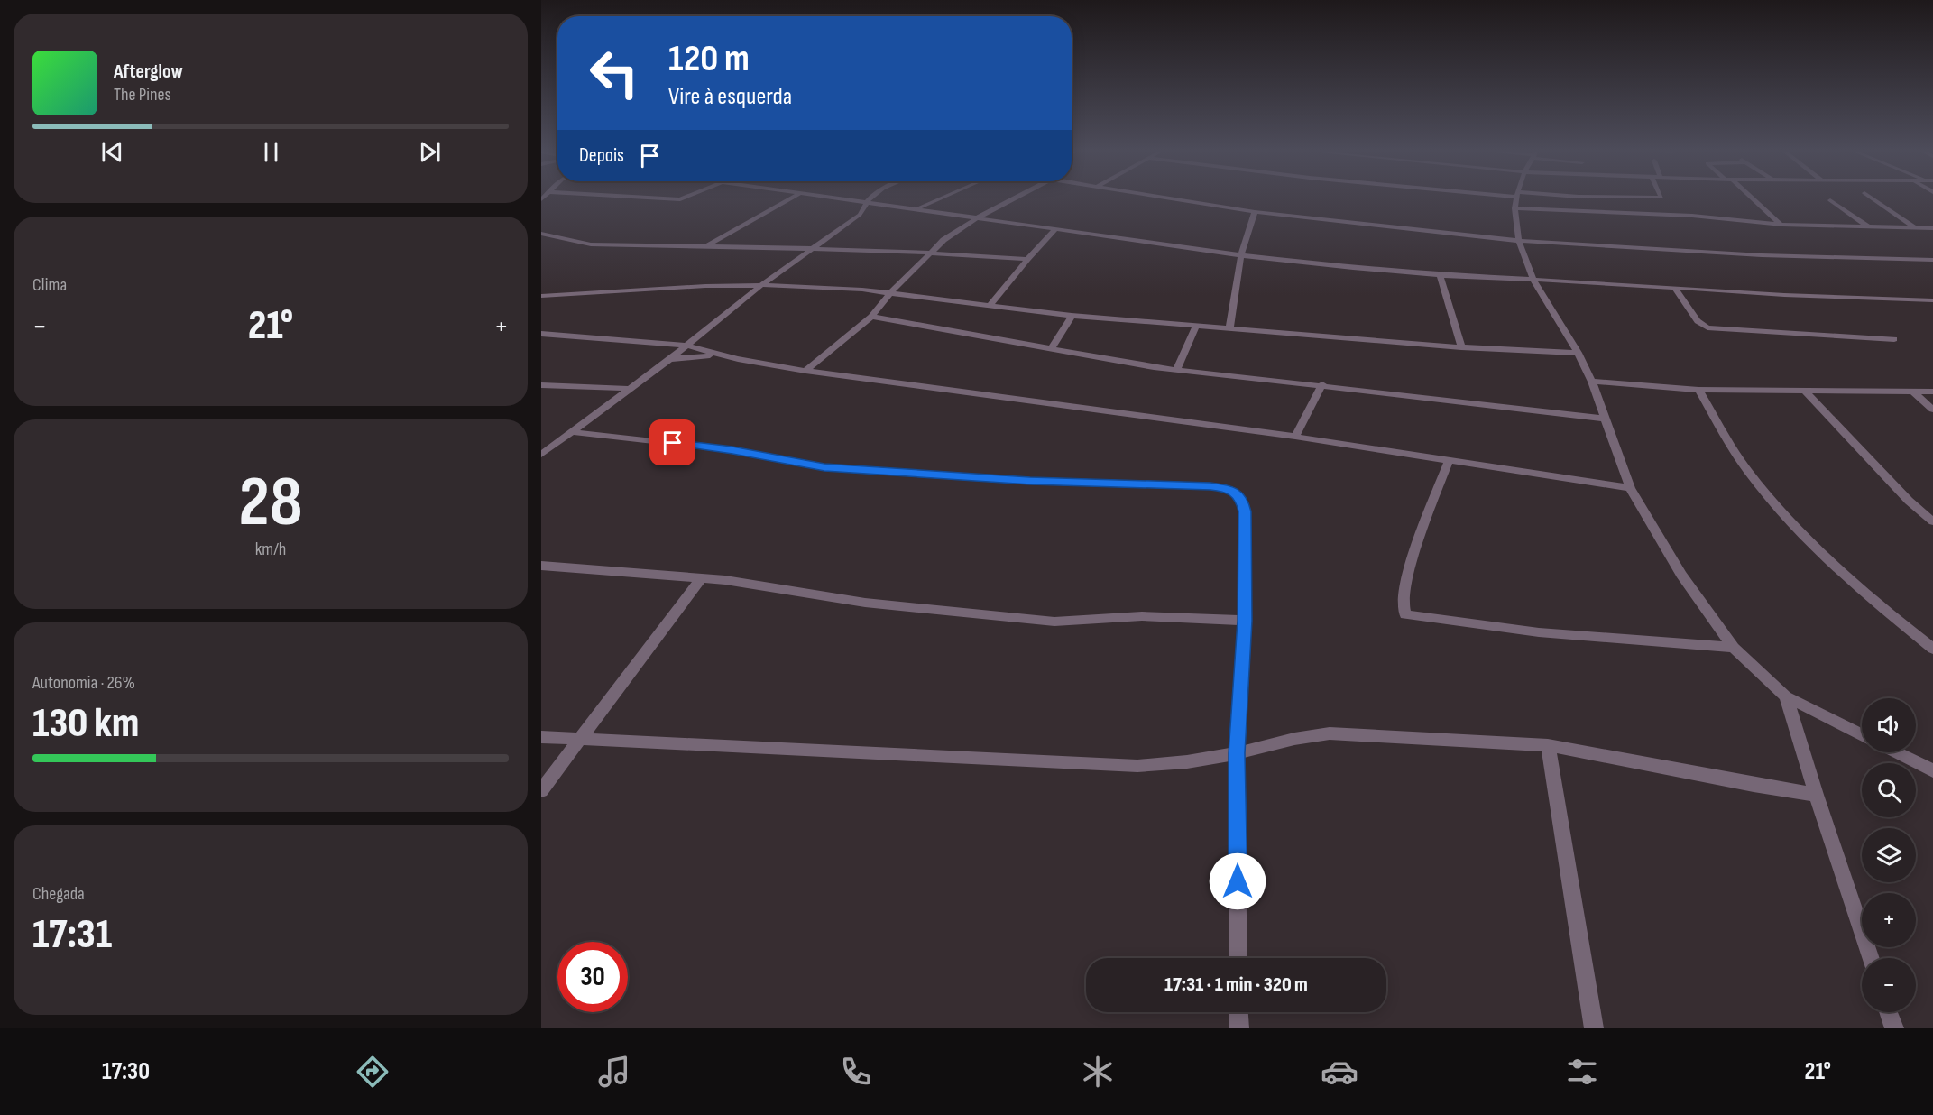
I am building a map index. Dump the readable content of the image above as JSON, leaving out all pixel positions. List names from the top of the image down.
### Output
{
  "page": {
    "turn": ["120 m", "Vire à esquerda"],
    "song": ["Afterglow", "The Pines"],
    "then": "Depois",
    "tile": [
      "Clima",
      ["28", "km/h"],
      ["Autonomia · 26%", "130 km"],
      ["Chegada", "17:31"]
    ],
    "heat": ["−", "21°", "+"],
    "map_buttons": ["+", "−"],
    "limit": "30",
    "trip": "17:31 · 1 min · 320 m",
    "tabs": ["17:30", "21°"]
  }
}
